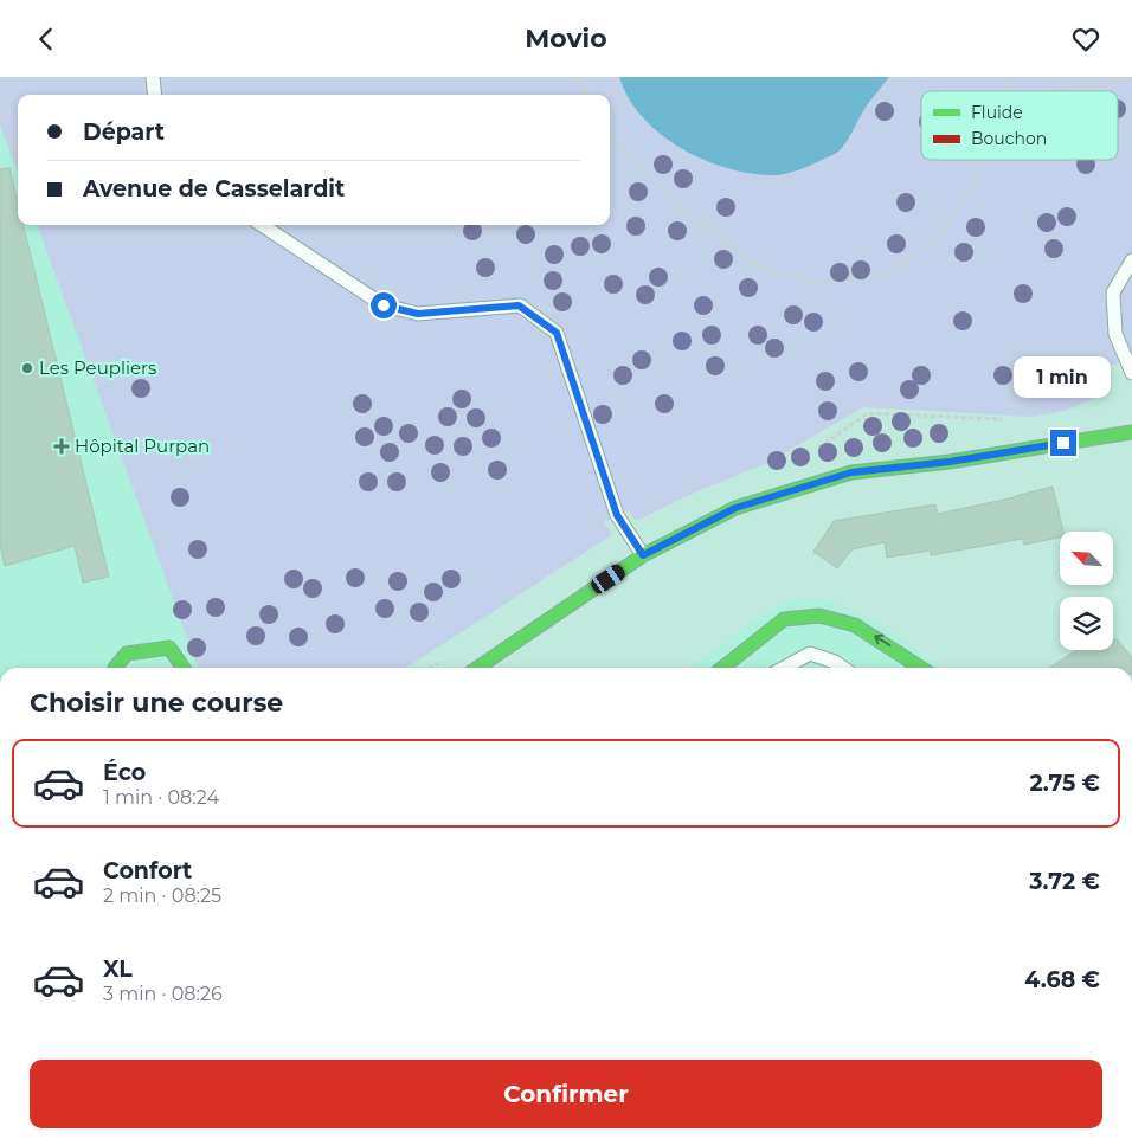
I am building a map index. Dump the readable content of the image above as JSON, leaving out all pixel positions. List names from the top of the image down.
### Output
{
  "places": {
    "other": ["Les Peupliers"],
    "health": ["Hôpital Purpan"]
  },
  "legend": ["Fluide", "Bouchon"],
  "north": "top left",
  "page": {
    "header": "Movio",
    "banner": ["Départ", "Avenue de Casselardit"],
    "bubble": "1 min",
    "heading": "Choisir une course",
    "list": [
      {
        "name": "Éco",
        "note": "1 min · 08:24",
        "value": "2.75 €"
      },
      {
        "name": "Confort",
        "note": "2 min · 08:25",
        "value": "3.72 €"
      },
      {
        "name": "XL",
        "note": "3 min · 08:26",
        "value": "4.68 €"
      }
    ],
    "buttons": "Confirmer"
  }
}
